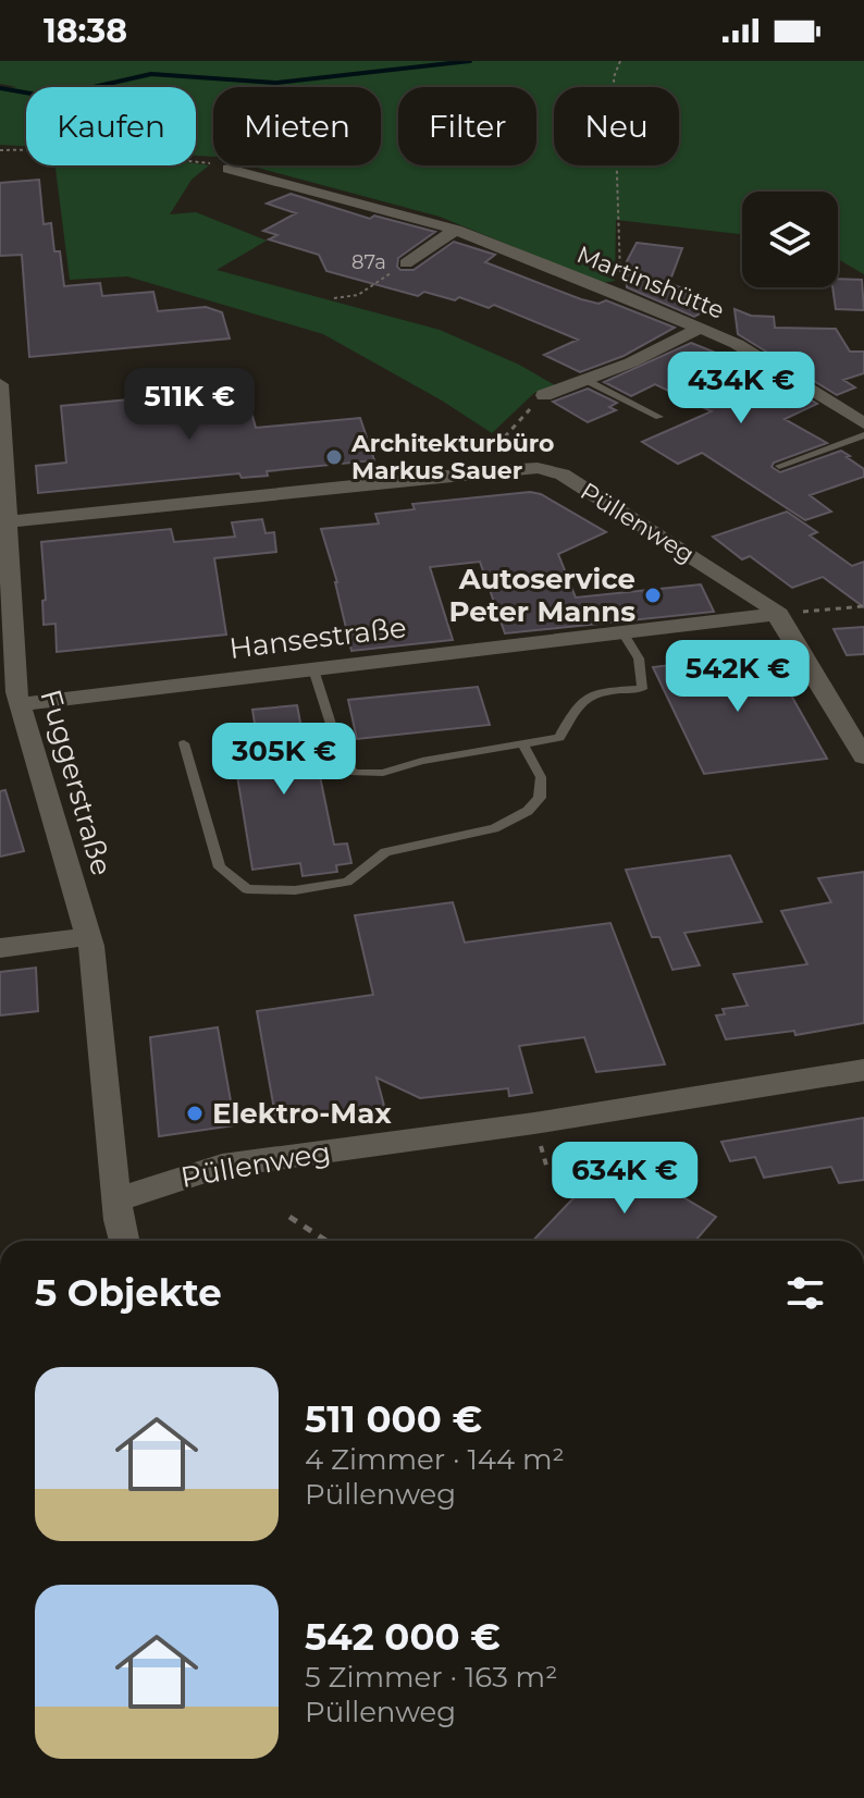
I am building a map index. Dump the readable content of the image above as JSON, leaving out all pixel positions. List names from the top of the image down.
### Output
{
  "streets": {
    "street": [
      "Martinshütte",
      "Püllenweg",
      "Hansestraße",
      "Fuggerstraße"
    ]
  },
  "crossings": [
    ["Püllenweg", "Hansestraße"],
    ["Püllenweg", "Fuggerstraße"],
    ["Hansestraße", "Fuggerstraße"]
  ],
  "places": ["Architekturbüro Markus Sauer", "Autoservice Peter Manns", "Elektro-Max"],
  "house_numbers": ["87a"],
  "page": {
    "status": "18:38",
    "chip": [
      "Kaufen",
      "Mieten",
      "Filter",
      "Neu"
    ],
    "price": [
      "434K €",
      "511K €",
      "542K €",
      "305K €",
      "634K €"
    ],
    "heading": "5 Objekte",
    "list": [
      {
        "name": "511 000 €",
        "note": "4 Zimmer · 144 m² · Püllenweg"
      },
      {
        "name": "542 000 €",
        "note": "5 Zimmer · 163 m² · Püllenweg"
      }
    ]
  }
}
